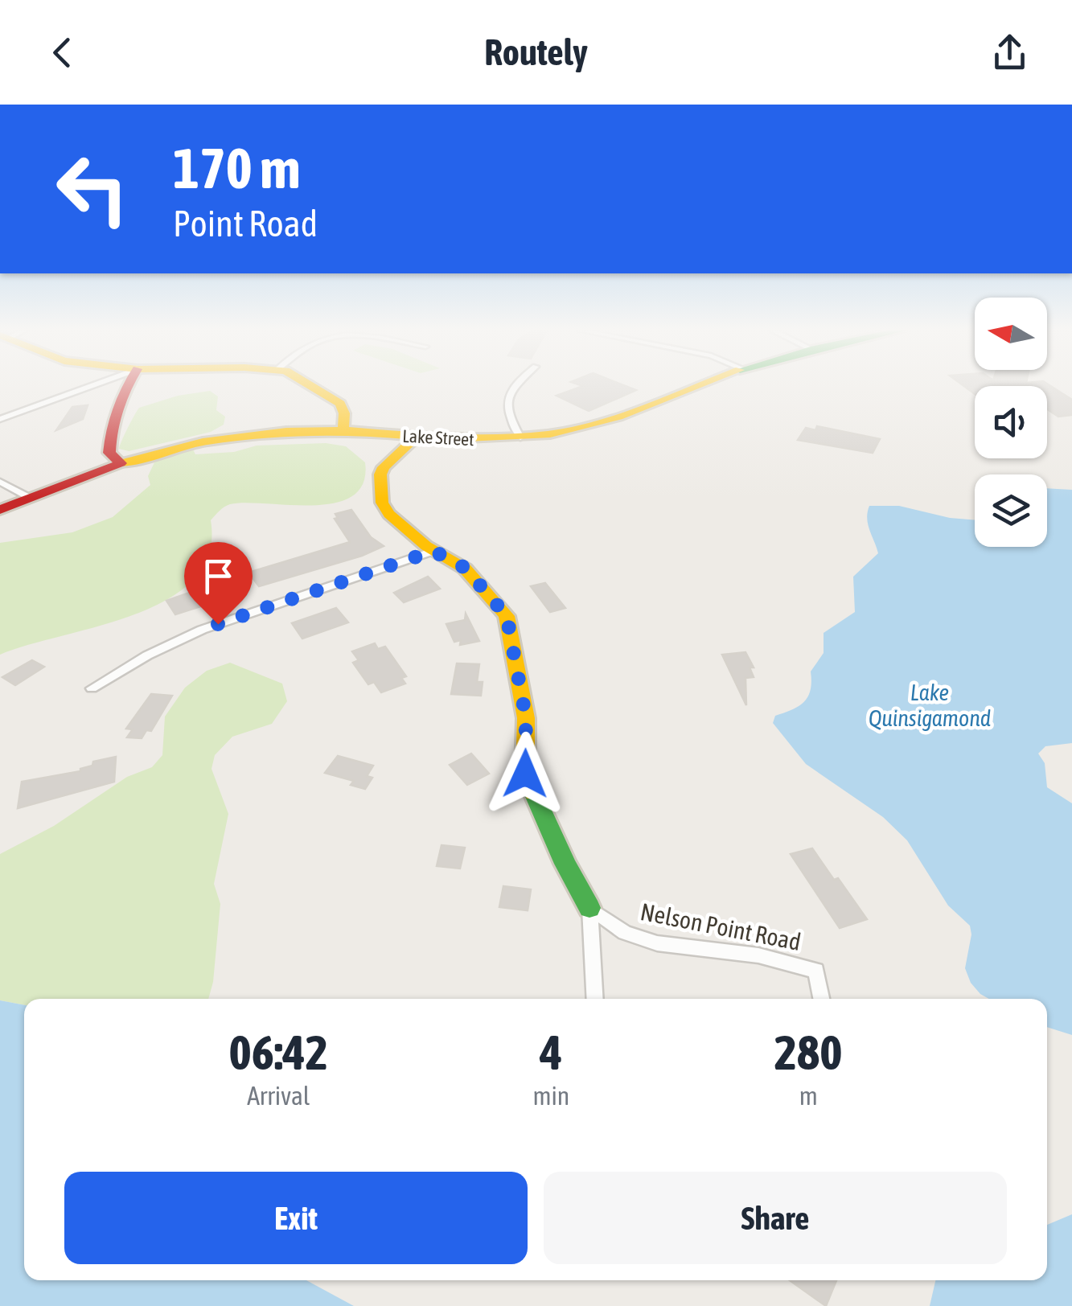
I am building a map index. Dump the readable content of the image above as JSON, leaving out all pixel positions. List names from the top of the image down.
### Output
{
  "streets": {
    "main road": ["Lake Street", "Nelson Point Road"]
  },
  "crossings": [
    ["Lake Street", "Nelson Point Road"]
  ],
  "water": ["Lake Quinsigamond"],
  "north": "left",
  "page": {
    "header": "Routely",
    "turn": ["170 m", "Point Road"],
    "eta": [
      "06:42",
      "Arrival",
      "4",
      "min",
      "280",
      "m"
    ],
    "buttons": ["Exit", "Share"]
  }
}
